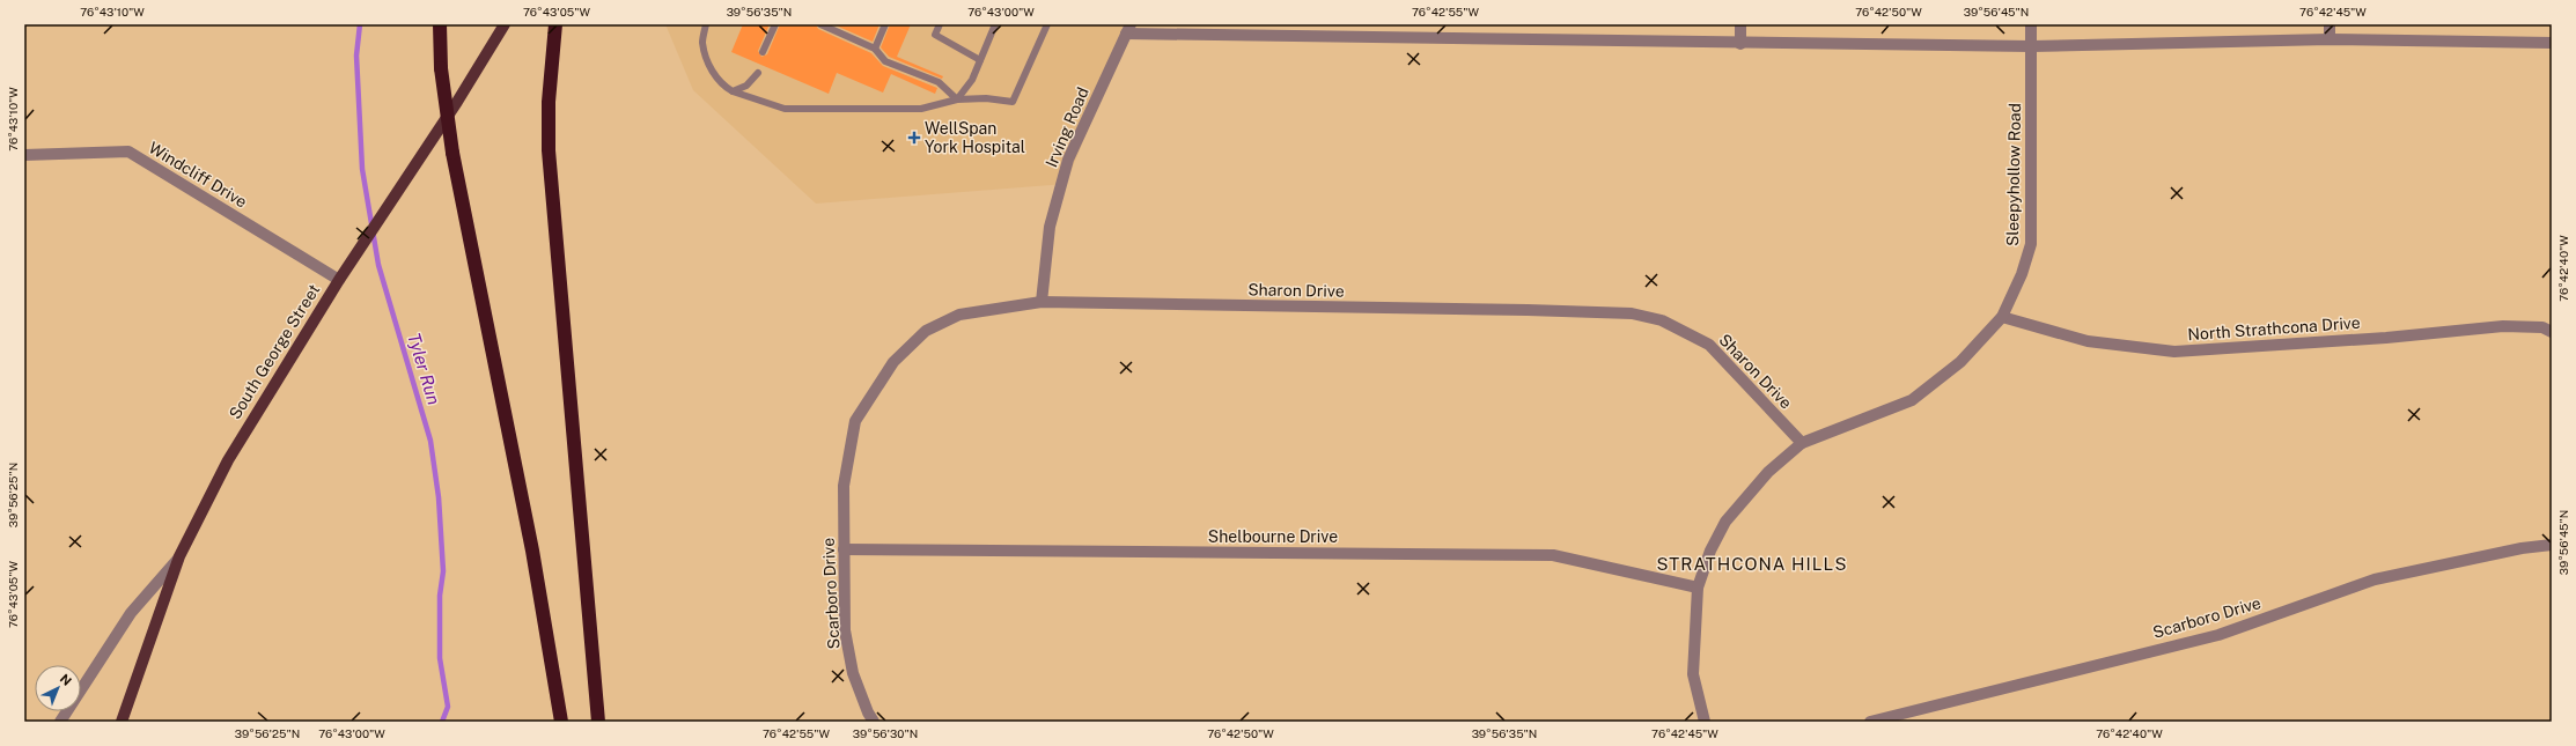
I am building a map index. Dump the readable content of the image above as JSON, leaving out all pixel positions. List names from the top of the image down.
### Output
{
  "streets": {
    "main road": ["South George Street"],
    "street": [
      "Irving Road",
      "Windcliff Drive",
      "Sleepyhollow Road",
      "Sharon Drive",
      "North Strathcona Drive",
      "Shelbourne Drive",
      "Scarboro Drive"
    ]
  },
  "crossings": [
    ["Irving Road", "Sharon Drive"],
    ["Windcliff Drive", "South George Street"],
    ["Sleepyhollow Road", "Sharon Drive"],
    ["Sleepyhollow Road", "North Strathcona Drive"],
    ["Sleepyhollow Road", "Shelbourne Drive"],
    ["Sharon Drive", "Scarboro Drive"],
    ["Shelbourne Drive", "Scarboro Drive"]
  ],
  "districts": ["STRATHCONA HILLS"],
  "water": ["Tyler Run"],
  "places": {
    "health": ["WellSpan York Hospital"]
  },
  "north": "top right",
  "coordinates": [
    "76°43'10\"W",
    "76°43'05\"W",
    "39°56'35\"N",
    "76°43'00\"W",
    "76°42'55\"W",
    "76°42'50\"W",
    "39°56'45\"N",
    "76°42'45\"W",
    "76°42'40\"W",
    "39°56'25\"N",
    "39°56'30\"N"
  ]
}
